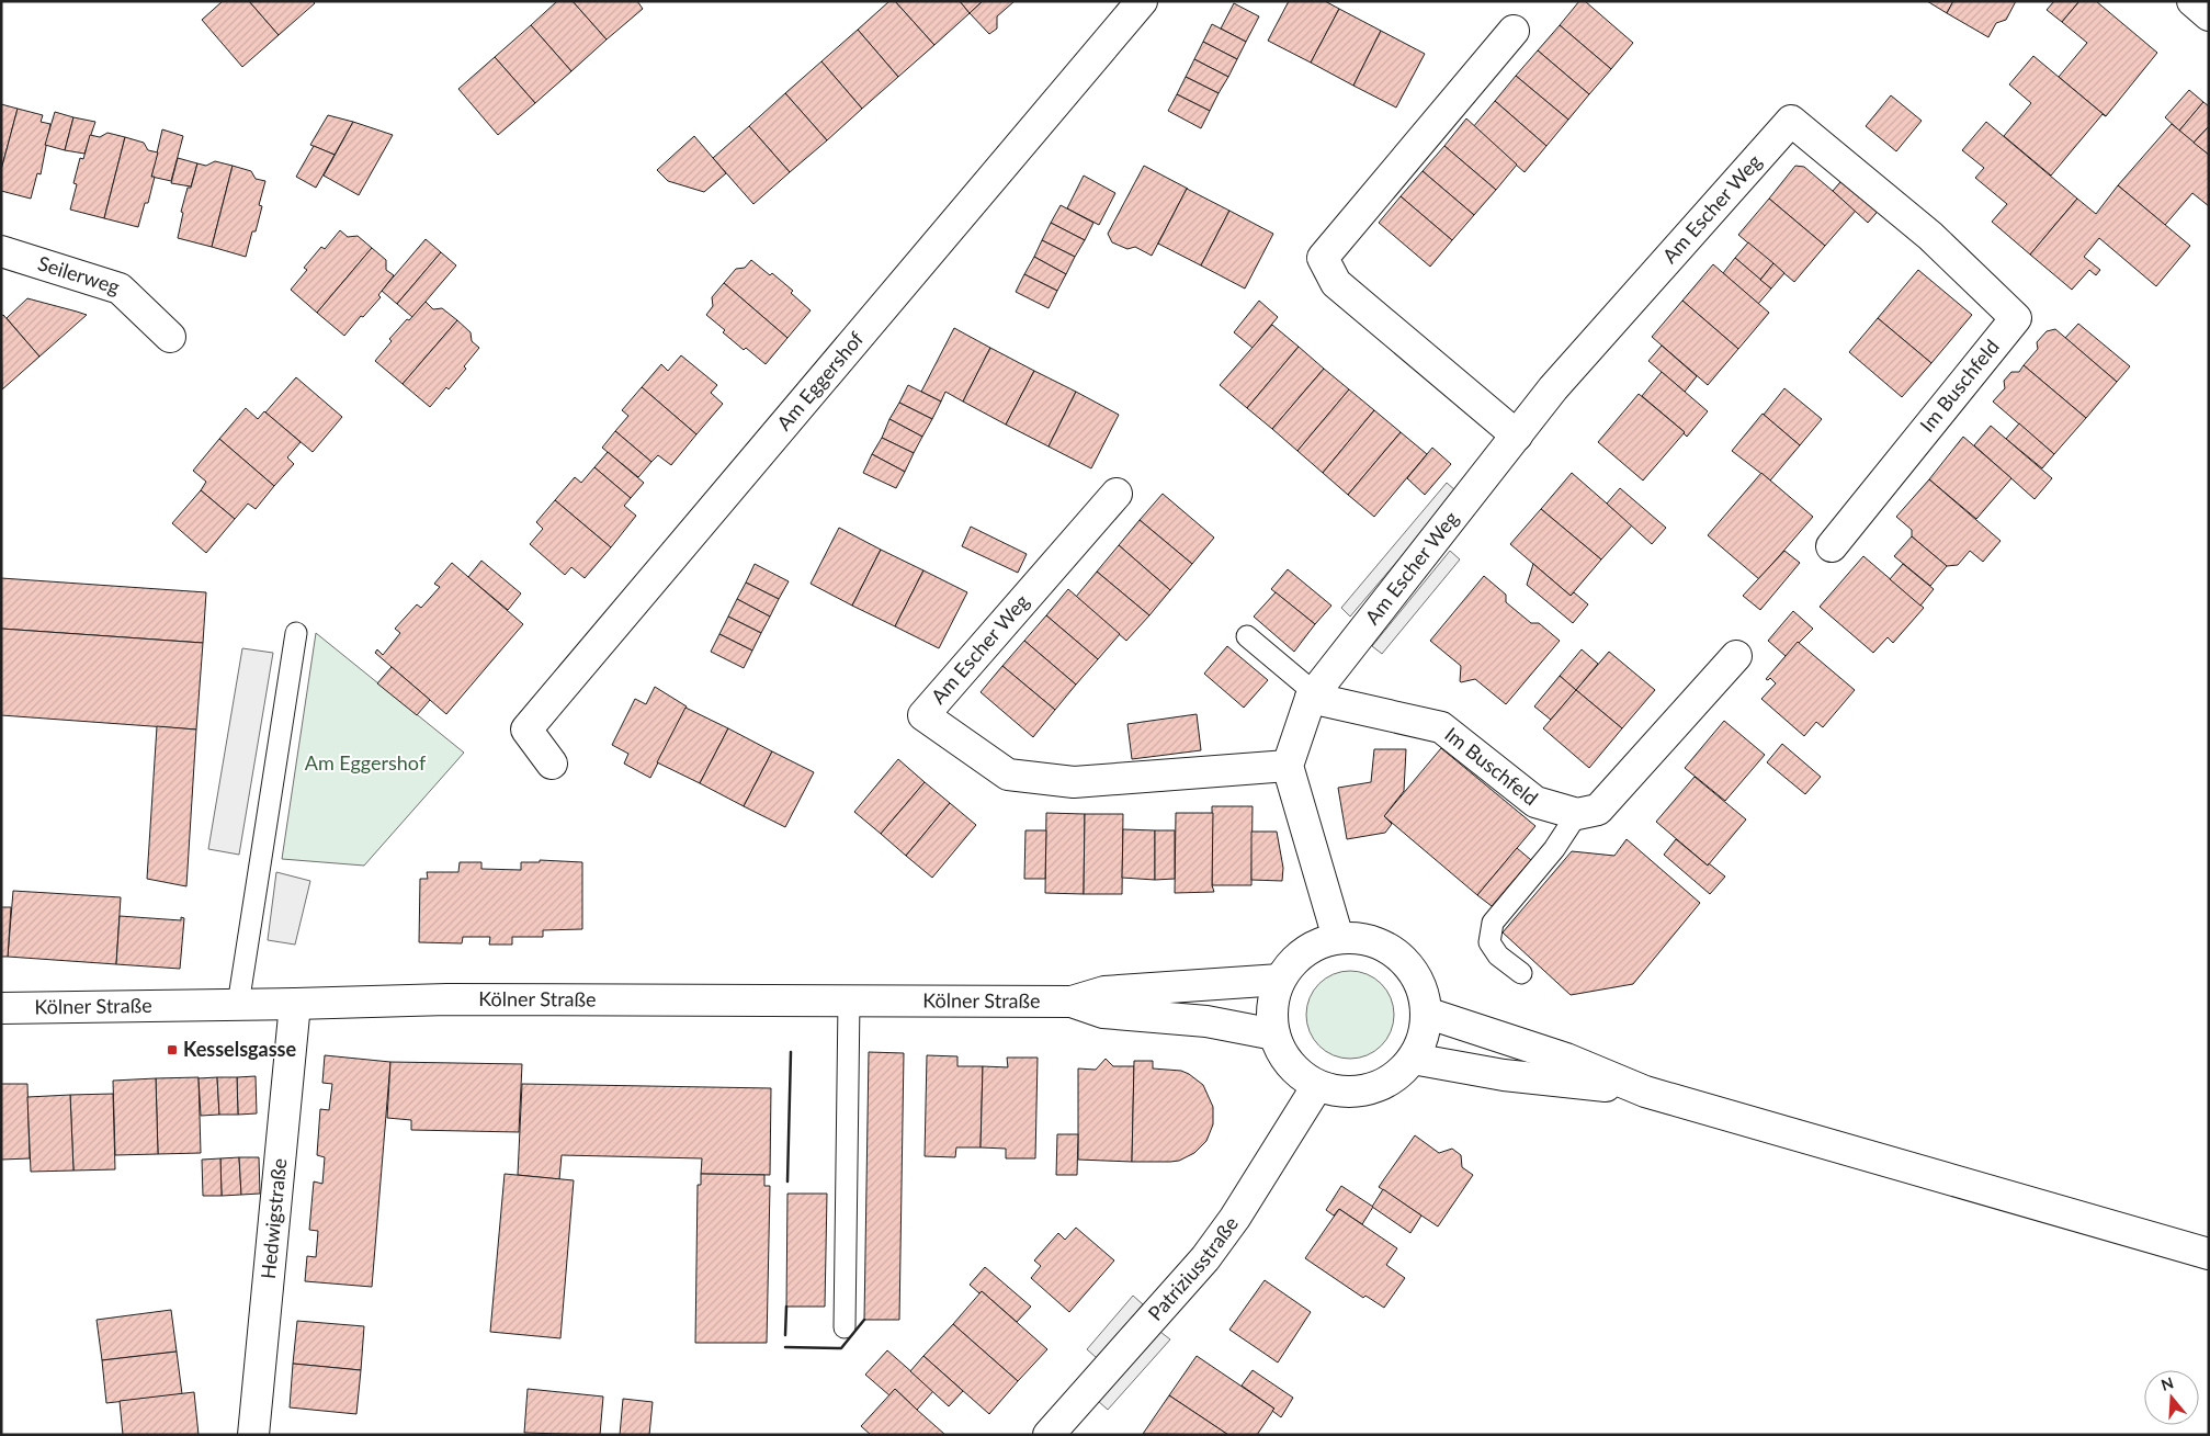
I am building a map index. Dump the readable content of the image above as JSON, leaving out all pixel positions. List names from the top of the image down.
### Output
{
  "streets": {
    "street": [
      "Am Escher Weg",
      "Seilerweg",
      "Am Eggershof",
      "Im Buschfeld",
      "Kölner Straße",
      "Hedwigstraße",
      "Patriziusstraße"
    ]
  },
  "crossings": [
    ["Am Escher Weg", "Im Buschfeld"],
    ["Kölner Straße", "Hedwigstraße"],
    ["Kölner Straße", "Patriziusstraße"]
  ],
  "parks": ["Am Eggershof"],
  "places": {
    "transit": ["Kesselsgasse"]
  },
  "north": "top"
}
